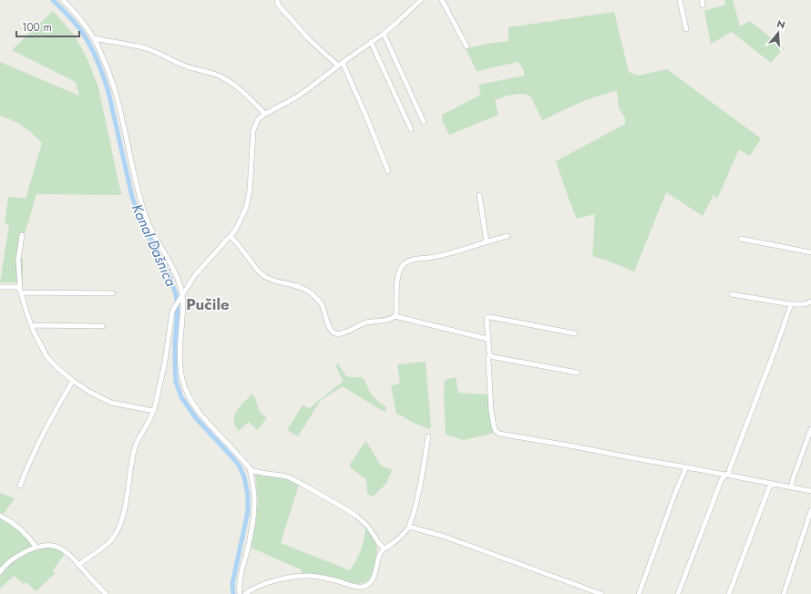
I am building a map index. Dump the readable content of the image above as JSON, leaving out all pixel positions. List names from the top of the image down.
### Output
{
  "districts": ["Pučile"],
  "water": ["Kanal Dašnica"],
  "scale_bar": "100 m",
  "north": "top"
}
